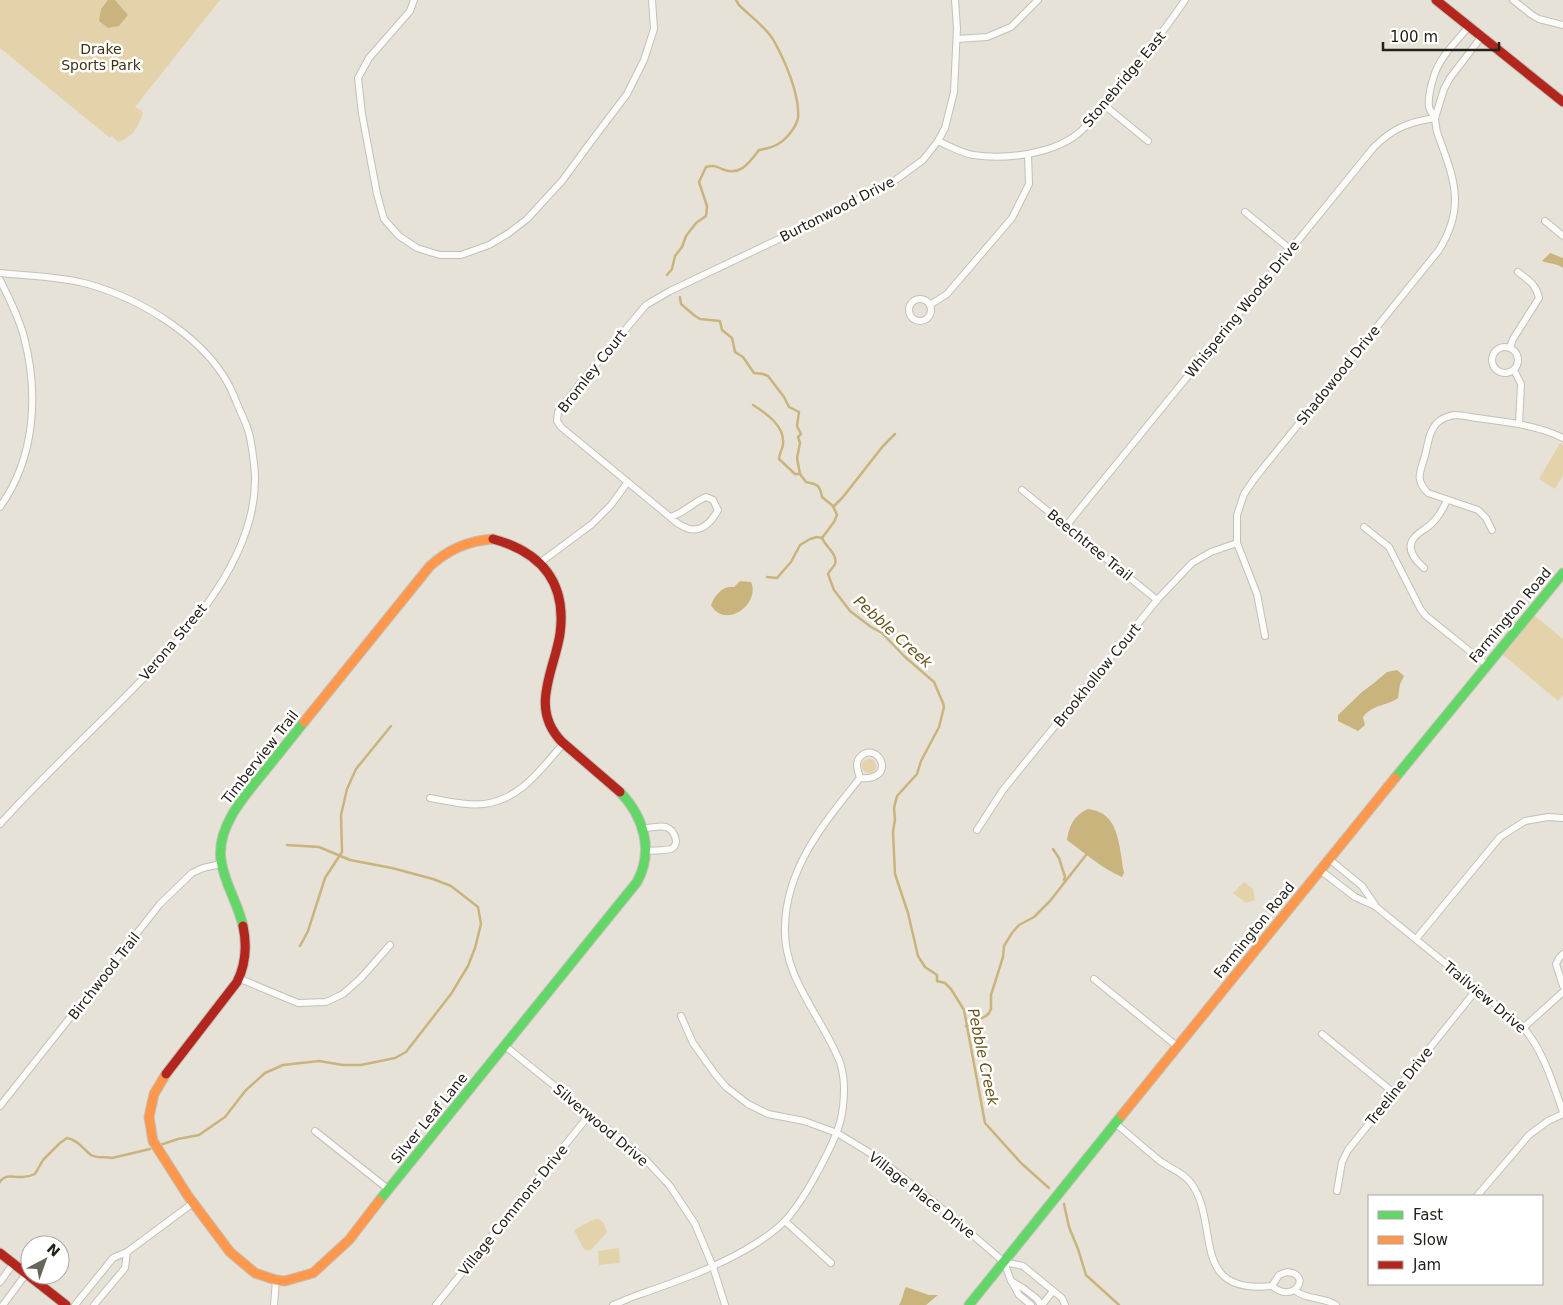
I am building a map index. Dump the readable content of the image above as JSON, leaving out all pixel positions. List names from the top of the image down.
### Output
{
  "streets": {
    "street": [
      "Stonebridge East",
      "Burtonwood Drive",
      "Whispering Woods Drive",
      "Bromley Court",
      "Shadowood Drive",
      "Beechtree Trail",
      "Farmington Road",
      "Verona Street",
      "Brookhollow Court",
      "Timberview Trail",
      "Birchwood Trail",
      "Trailview Drive",
      "Treeline Drive",
      "Silver Leaf Lane",
      "Silverwood Drive",
      "Village Place Drive",
      "Village Commons Drive"
    ]
  },
  "crossings": [
    ["Stonebridge East", "Burtonwood Drive"],
    ["Burtonwood Drive", "Bromley Court"],
    ["Whispering Woods Drive", "Shadowood Drive"],
    ["Whispering Woods Drive", "Beechtree Trail"],
    ["Shadowood Drive", "Brookhollow Court"],
    ["Beechtree Trail", "Brookhollow Court"],
    ["Farmington Road", "Trailview Drive"],
    ["Farmington Road", "Village Place Drive"],
    ["Timberview Trail", "Birchwood Trail"],
    ["Timberview Trail", "Silver Leaf Lane"],
    ["Trailview Drive", "Treeline Drive"],
    ["Silver Leaf Lane", "Silverwood Drive"],
    ["Silverwood Drive", "Village Commons Drive"]
  ],
  "water": ["Pebble Creek"],
  "parks": ["Drake Sports Park"],
  "legend": ["Fast", "Slow", "Jam"],
  "scale_bar": "100 m",
  "north": "top right"
}
